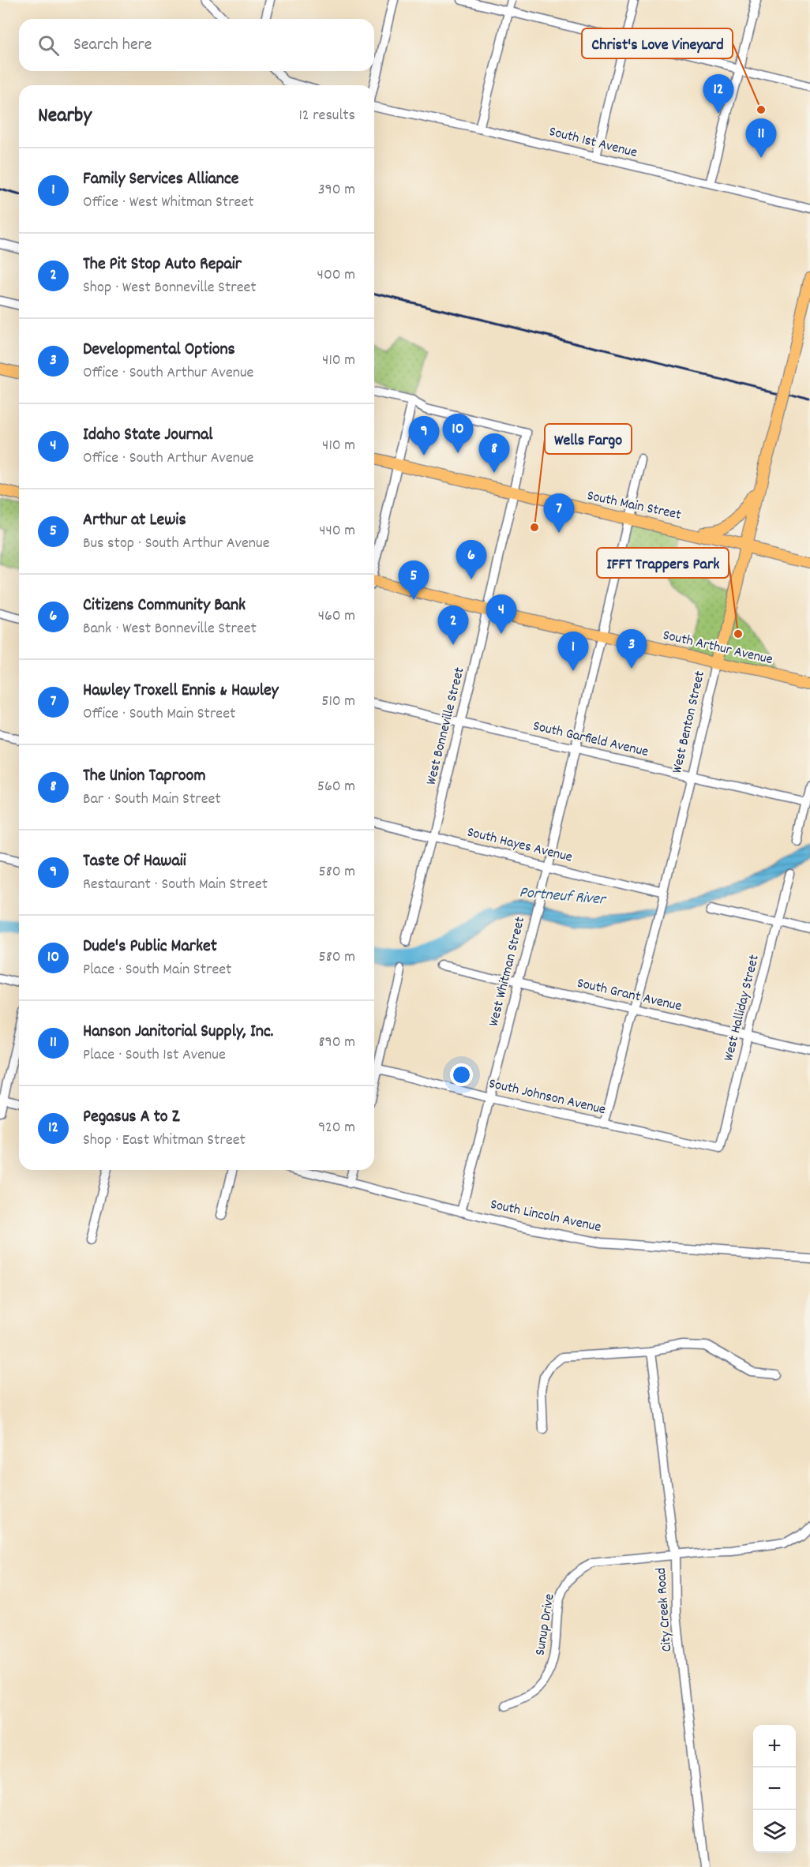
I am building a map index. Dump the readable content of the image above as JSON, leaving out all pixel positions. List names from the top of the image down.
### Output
{
  "streets": {
    "main road": ["South Main Street", "South Arthur Avenue", "West Benton Street"],
    "street": [
      "South 1st Avenue",
      "West Bonneville Street",
      "South Garfield Avenue",
      "South Hayes Avenue",
      "West Whitman Street",
      "South Grant Avenue",
      "West Halliday Street",
      "South Johnson Avenue",
      "South Lincoln Avenue",
      "City Creek Road",
      "Sunup Drive"
    ]
  },
  "crossings": [
    ["South Main Street", "West Benton Street"],
    ["South Main Street", "West Bonneville Street"],
    ["South Main Street", "West Whitman Street"],
    ["South Arthur Avenue", "West Benton Street"],
    ["South Arthur Avenue", "West Bonneville Street"],
    ["South Arthur Avenue", "West Whitman Street"],
    ["West Benton Street", "South Garfield Avenue"],
    ["West Benton Street", "South Hayes Avenue"],
    ["West Benton Street", "South Grant Avenue"],
    ["West Benton Street", "South Johnson Avenue"],
    ["West Bonneville Street", "South Garfield Avenue"],
    ["West Bonneville Street", "South Hayes Avenue"],
    ["South Garfield Avenue", "West Whitman Street"],
    ["South Hayes Avenue", "West Whitman Street"],
    ["West Whitman Street", "South Grant Avenue"],
    ["West Whitman Street", "South Johnson Avenue"],
    ["West Whitman Street", "South Lincoln Avenue"],
    ["South Grant Avenue", "West Halliday Street"],
    ["West Halliday Street", "South Johnson Avenue"],
    ["City Creek Road", "Sunup Drive"]
  ],
  "water": ["Portneuf River"],
  "places": ["Christ's Love Vineyard", "Wells Fargo", "IFFT Trappers Park"],
  "page": {
    "search": "Search here",
    "pins": [
      "12",
      "11",
      "10",
      "9",
      "8",
      "7",
      "6",
      "5",
      "4",
      "2",
      "3",
      "1"
    ],
    "heading": ["Nearby", "12 results"],
    "list": [
      {
        "mark": "1",
        "name": "Family Services Alliance",
        "note": "Office · West Whitman Street",
        "value": "390 m"
      },
      {
        "mark": "2",
        "name": "The Pit Stop Auto Repair",
        "note": "Shop · West Bonneville Street",
        "value": "400 m"
      },
      {
        "mark": "3",
        "name": "Developmental Options",
        "note": "Office · South Arthur Avenue",
        "value": "410 m"
      },
      {
        "mark": "4",
        "name": "Idaho State Journal",
        "note": "Office · South Arthur Avenue",
        "value": "410 m"
      },
      {
        "mark": "5",
        "name": "Arthur at Lewis",
        "note": "Bus stop · South Arthur Avenue",
        "value": "440 m"
      },
      {
        "mark": "6",
        "name": "Citizens Community Bank",
        "note": "Bank · West Bonneville Street",
        "value": "460 m"
      },
      {
        "mark": "7",
        "name": "Hawley Troxell Ennis & Hawley",
        "note": "Office · South Main Street",
        "value": "510 m"
      },
      {
        "mark": "8",
        "name": "The Union Taproom",
        "note": "Bar · South Main Street",
        "value": "560 m"
      },
      {
        "mark": "9",
        "name": "Taste Of Hawaii",
        "note": "Restaurant · South Main Street",
        "value": "580 m"
      },
      {
        "mark": "10",
        "name": "Dude's Public Market",
        "note": "Place · South Main Street",
        "value": "580 m"
      },
      {
        "mark": "11",
        "name": "Hanson Janitorial Supply, Inc.",
        "note": "Place · South 1st Avenue",
        "value": "890 m"
      },
      {
        "mark": "12",
        "name": "Pegasus A to Z",
        "note": "Shop · East Whitman Street",
        "value": "920 m"
      }
    ],
    "map_buttons": ["+", "−"]
  }
}
